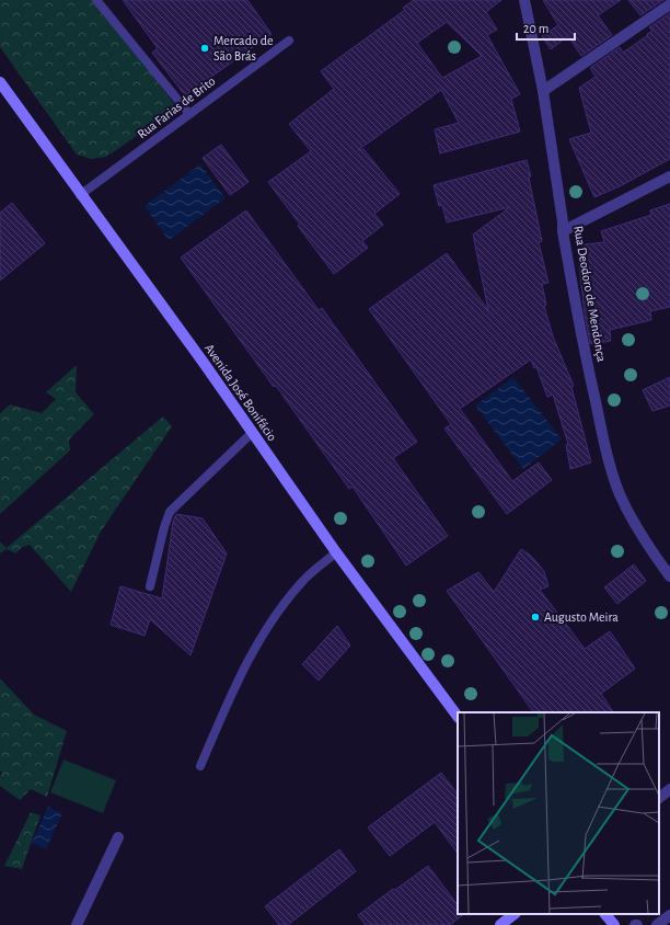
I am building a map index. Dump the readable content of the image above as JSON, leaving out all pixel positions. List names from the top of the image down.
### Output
{
  "streets": {
    "main road": ["Avenida José Bonifácio"],
    "street": ["Rua Deodoro de Mendonça"],
    "lane": ["Rua Farias de Brito"]
  },
  "crossings": [
    ["Rua Farias de Brito", "Avenida José Bonifácio"]
  ],
  "places": ["Mercado de São Brás", "Augusto Meira"],
  "scale_bar": "20 m"
}
